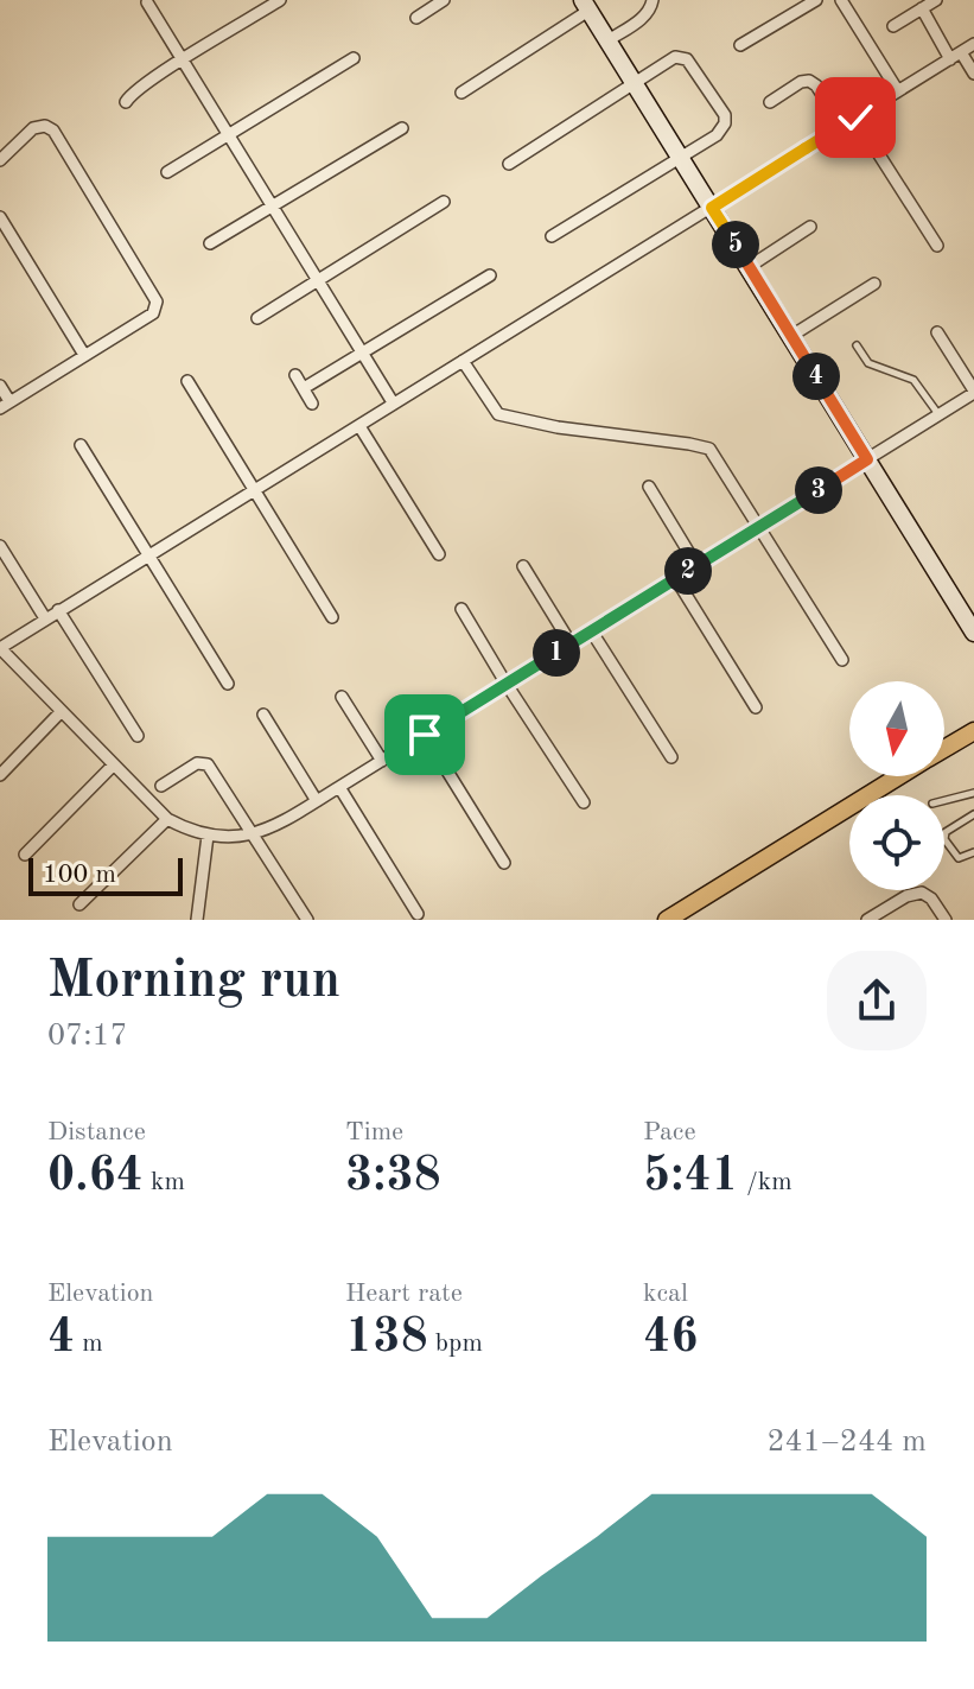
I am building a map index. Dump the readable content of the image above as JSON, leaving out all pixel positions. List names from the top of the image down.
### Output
{
  "scale_bar": "100 m",
  "north": "bottom",
  "page": {
    "pins": [
      "5",
      "4",
      "3",
      "2",
      "1"
    ],
    "scale": "100 m",
    "heading": ["Morning run", "07:17"],
    "stats": [
      ["Distance", "0.64 km"],
      ["Time", "3:38"],
      ["Pace", "5:41 /km"],
      ["Elevation", "4 m"],
      ["Heart rate", "138 bpm"],
      ["kcal", "46"]
    ],
    "chart": ["Elevation", "241–244 m"]
  }
}
